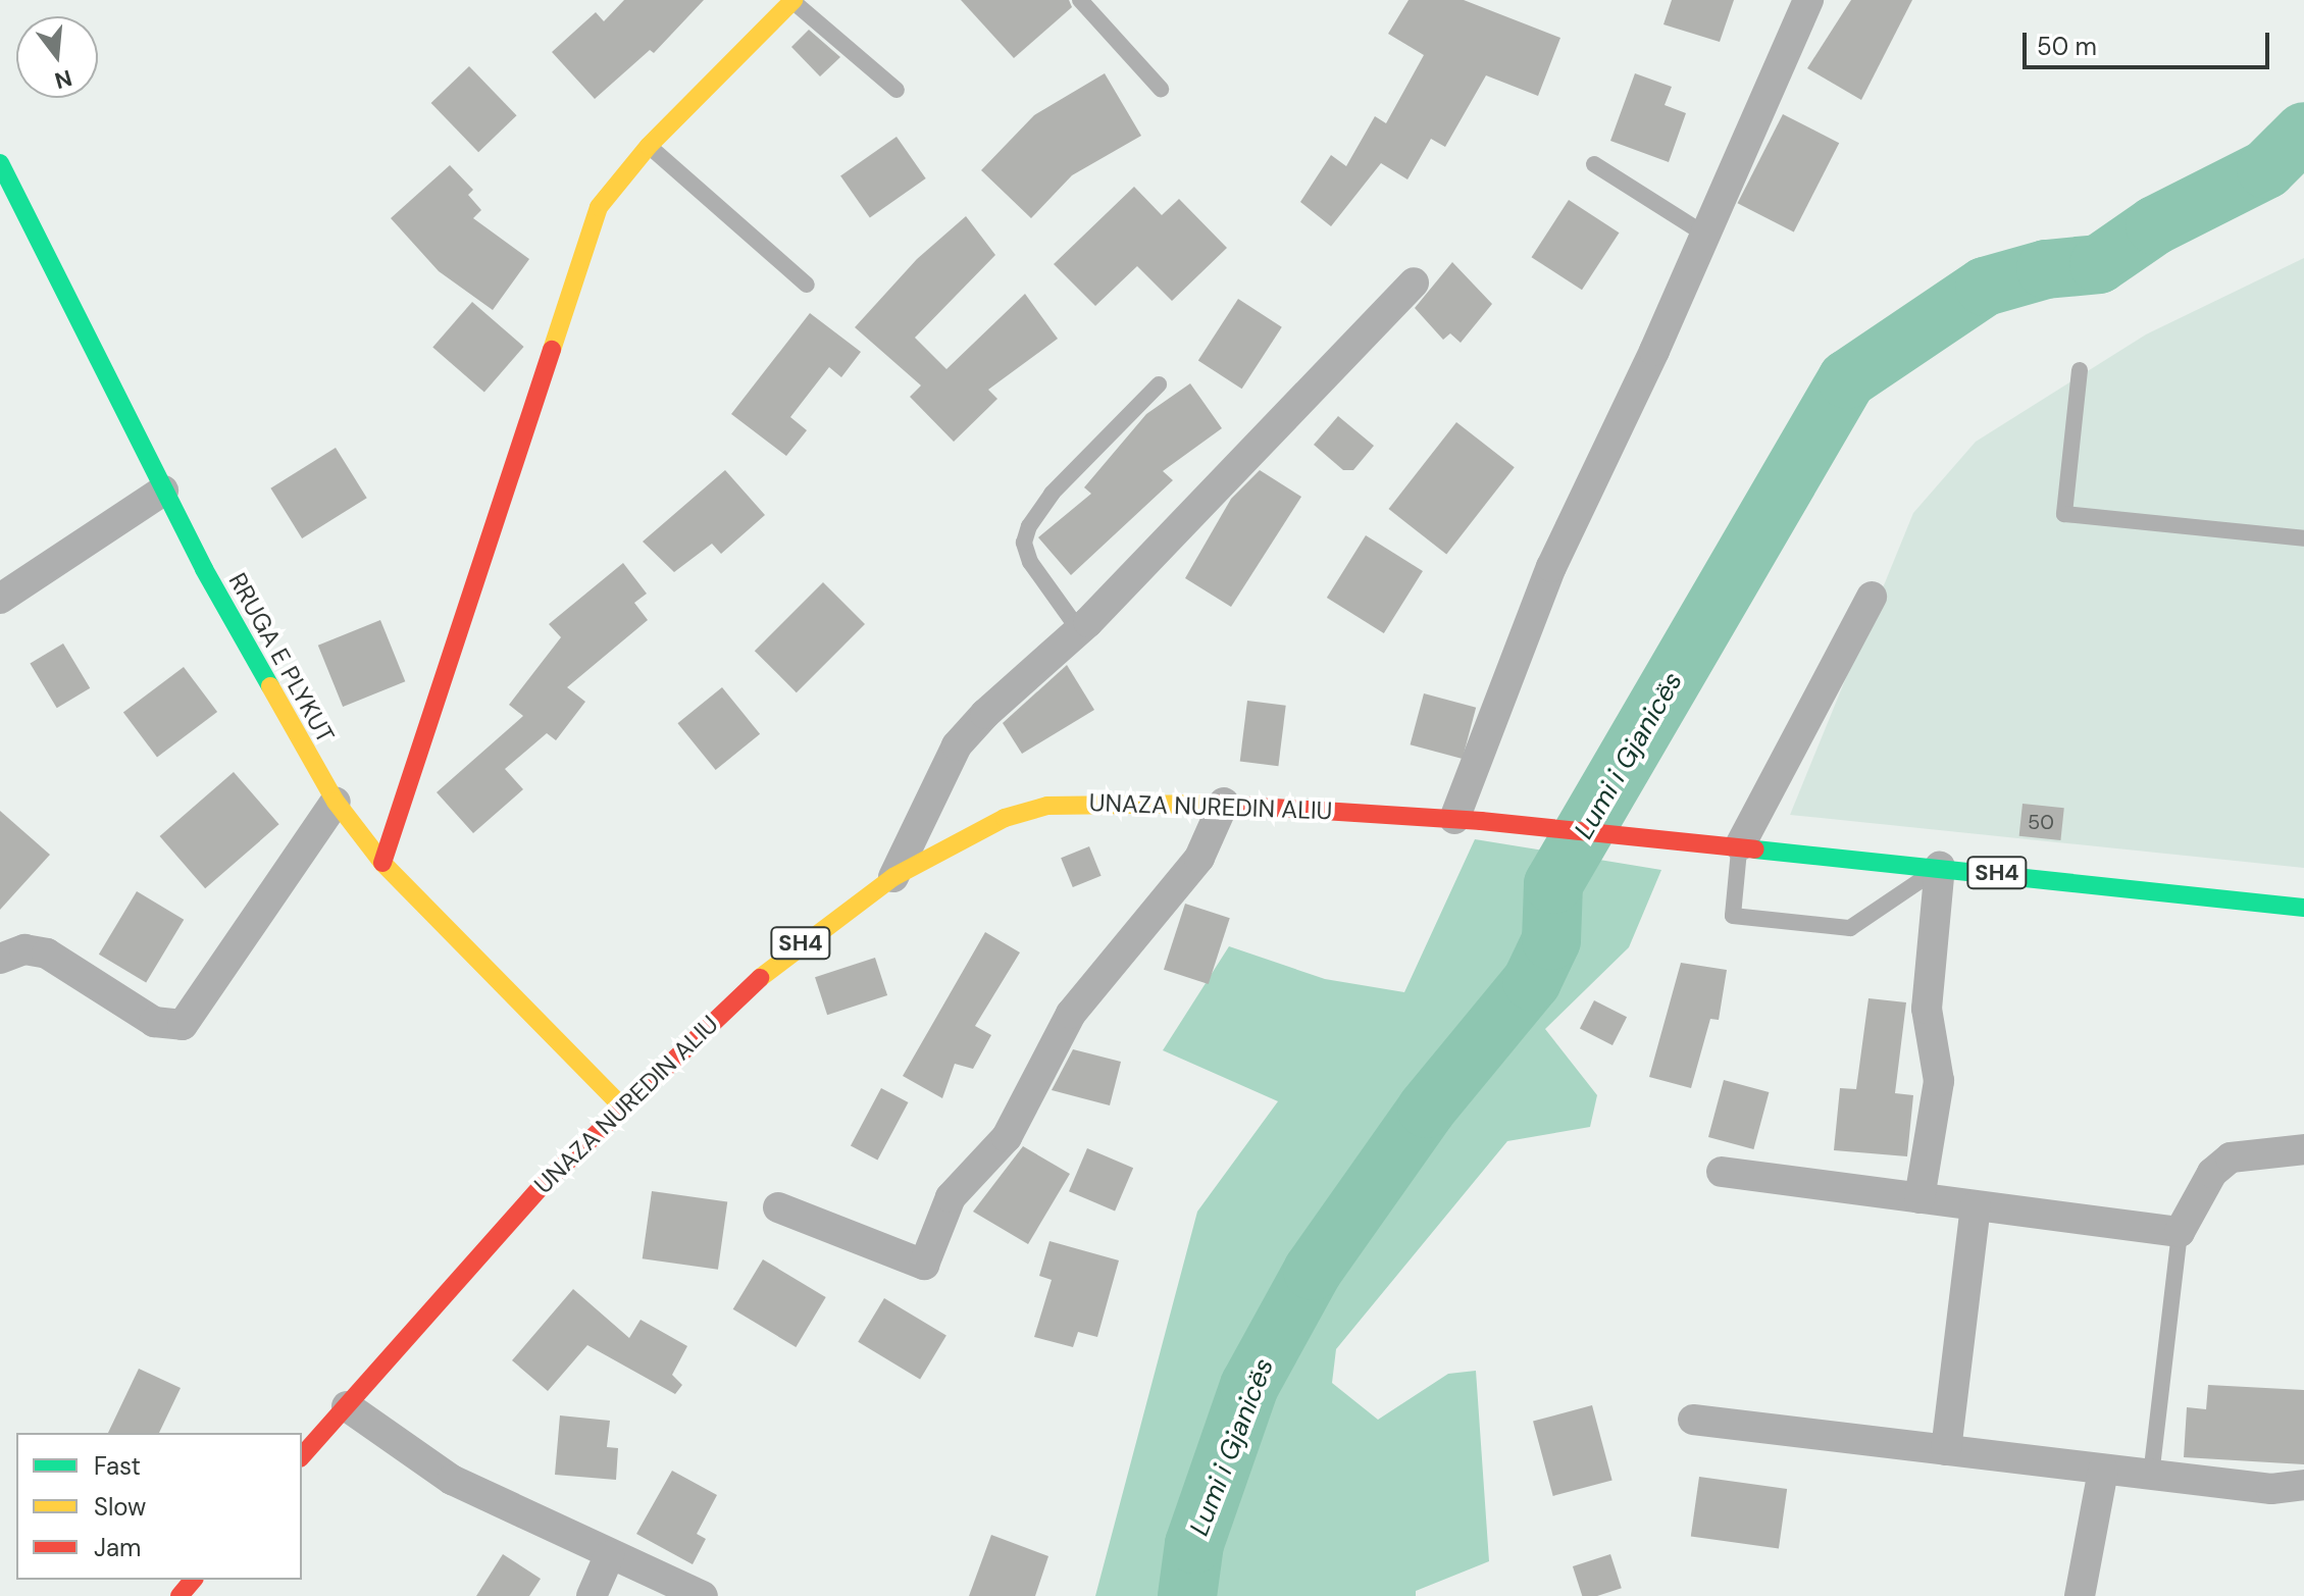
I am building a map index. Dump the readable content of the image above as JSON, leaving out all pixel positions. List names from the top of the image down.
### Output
{
  "streets": {
    "main road": ["RRUGA E PLYKUT", "UNAZA NUREDIN ALIU", "SH4"]
  },
  "crossings": [
    ["RRUGA E PLYKUT", "UNAZA NUREDIN ALIU"]
  ],
  "water": ["Lumi i Gjanicës"],
  "house_numbers": ["50"],
  "legend": ["Fast", "Slow", "Jam"],
  "scale_bar": "50 m",
  "north": "bottom"
}
